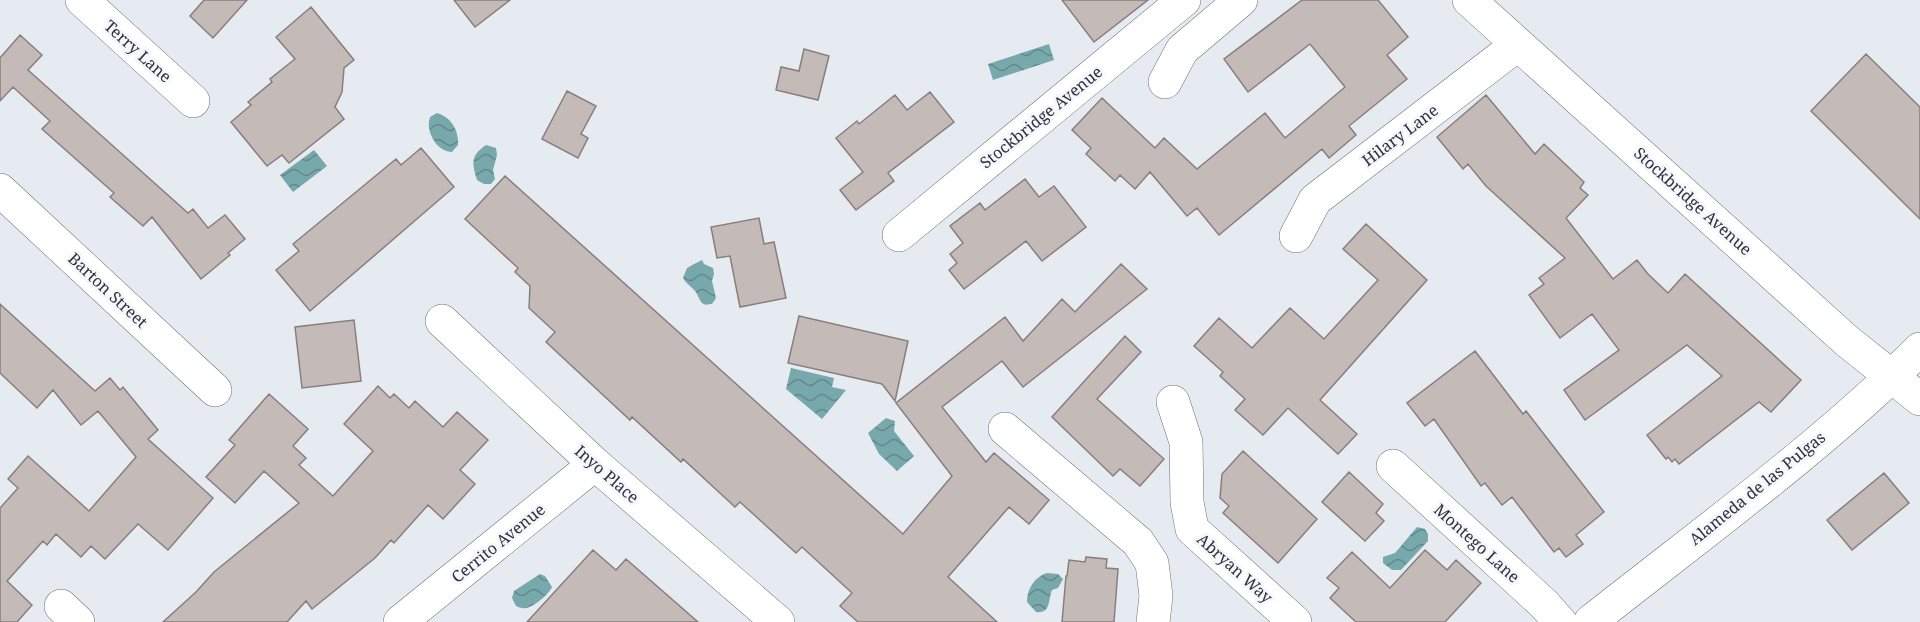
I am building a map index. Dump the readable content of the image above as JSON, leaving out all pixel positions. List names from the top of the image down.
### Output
{
  "streets": {
    "street": [
      "Terry Lane",
      "Stockbridge Avenue",
      "Hilary Lane",
      "Barton Street",
      "Inyo Place",
      "Alameda de las Pulgas",
      "Cerrito Avenue",
      "Montego Lane",
      "Abryan Way"
    ]
  },
  "crossings": [
    ["Stockbridge Avenue", "Hilary Lane"],
    ["Stockbridge Avenue", "Alameda de las Pulgas"],
    ["Inyo Place", "Cerrito Avenue"]
  ]
}
